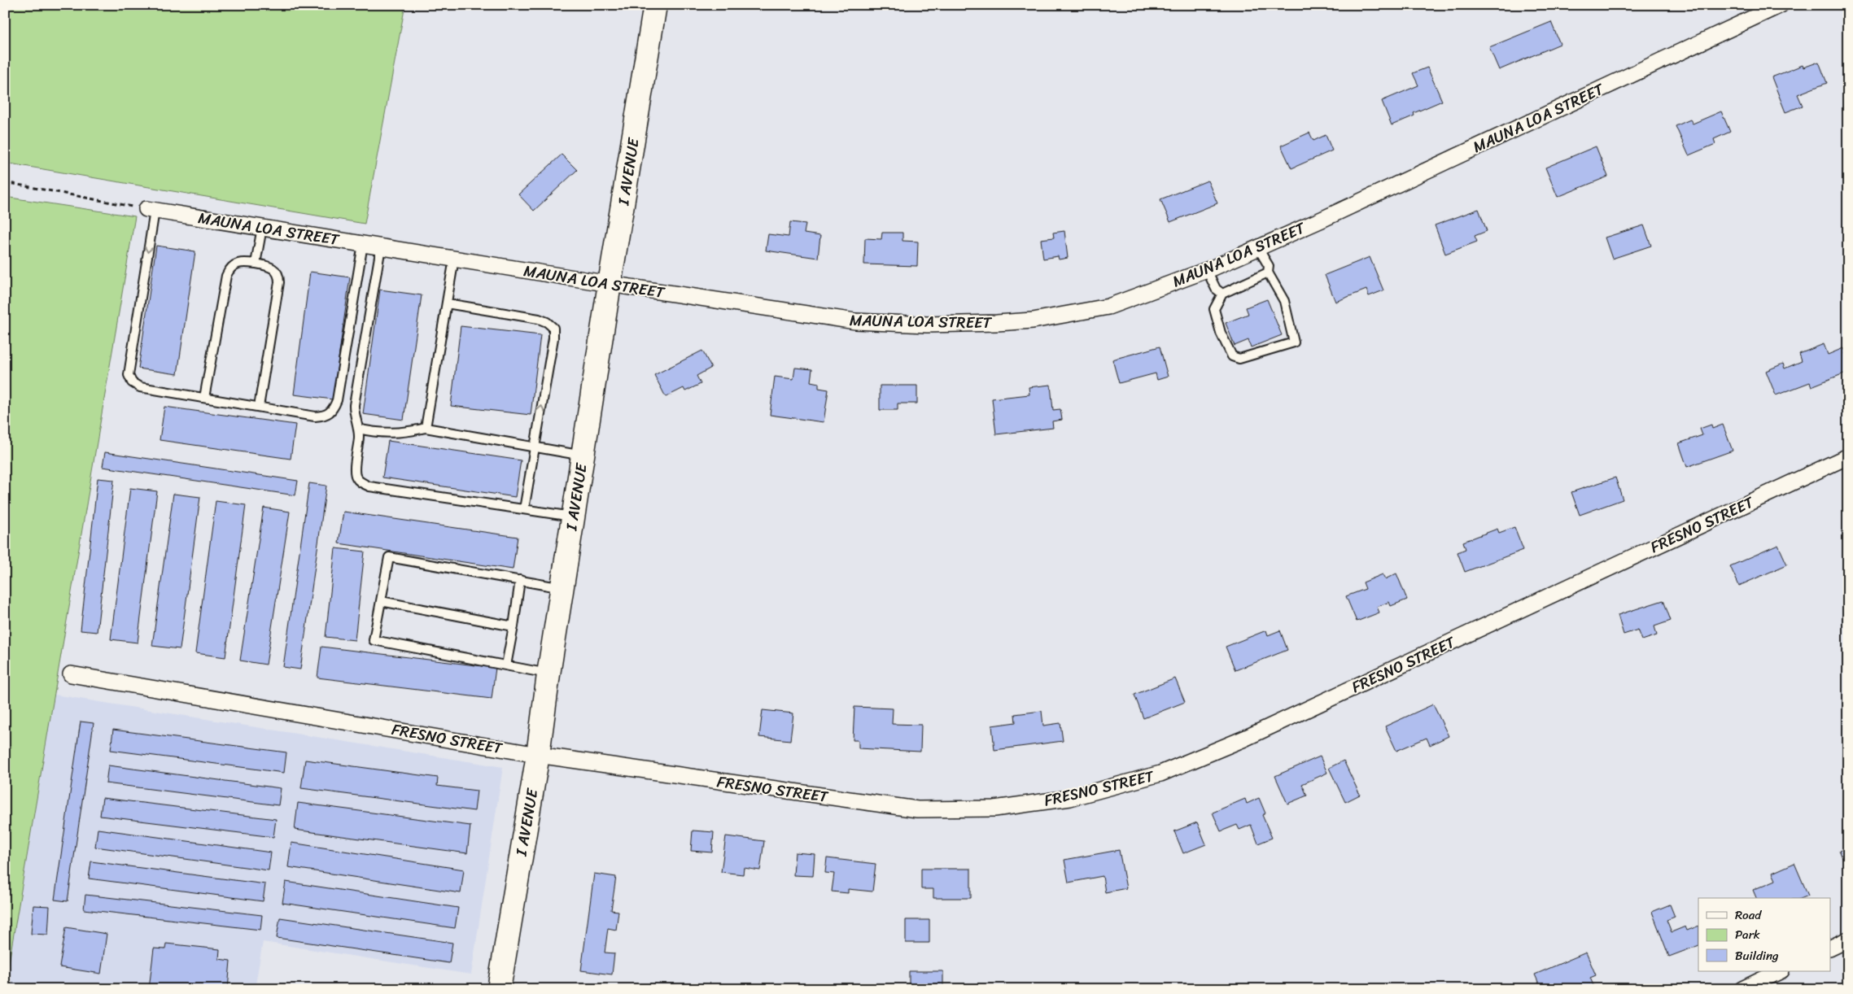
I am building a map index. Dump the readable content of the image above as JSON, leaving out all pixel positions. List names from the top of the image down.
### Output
{
  "streets": {
    "main road": ["I AVENUE"],
    "street": ["MAUNA LOA STREET", "FRESNO STREET"]
  },
  "crossings": [
    ["MAUNA LOA STREET", "I AVENUE"],
    ["I AVENUE", "FRESNO STREET"]
  ],
  "legend": ["Road", "Park", "Building"]
}
